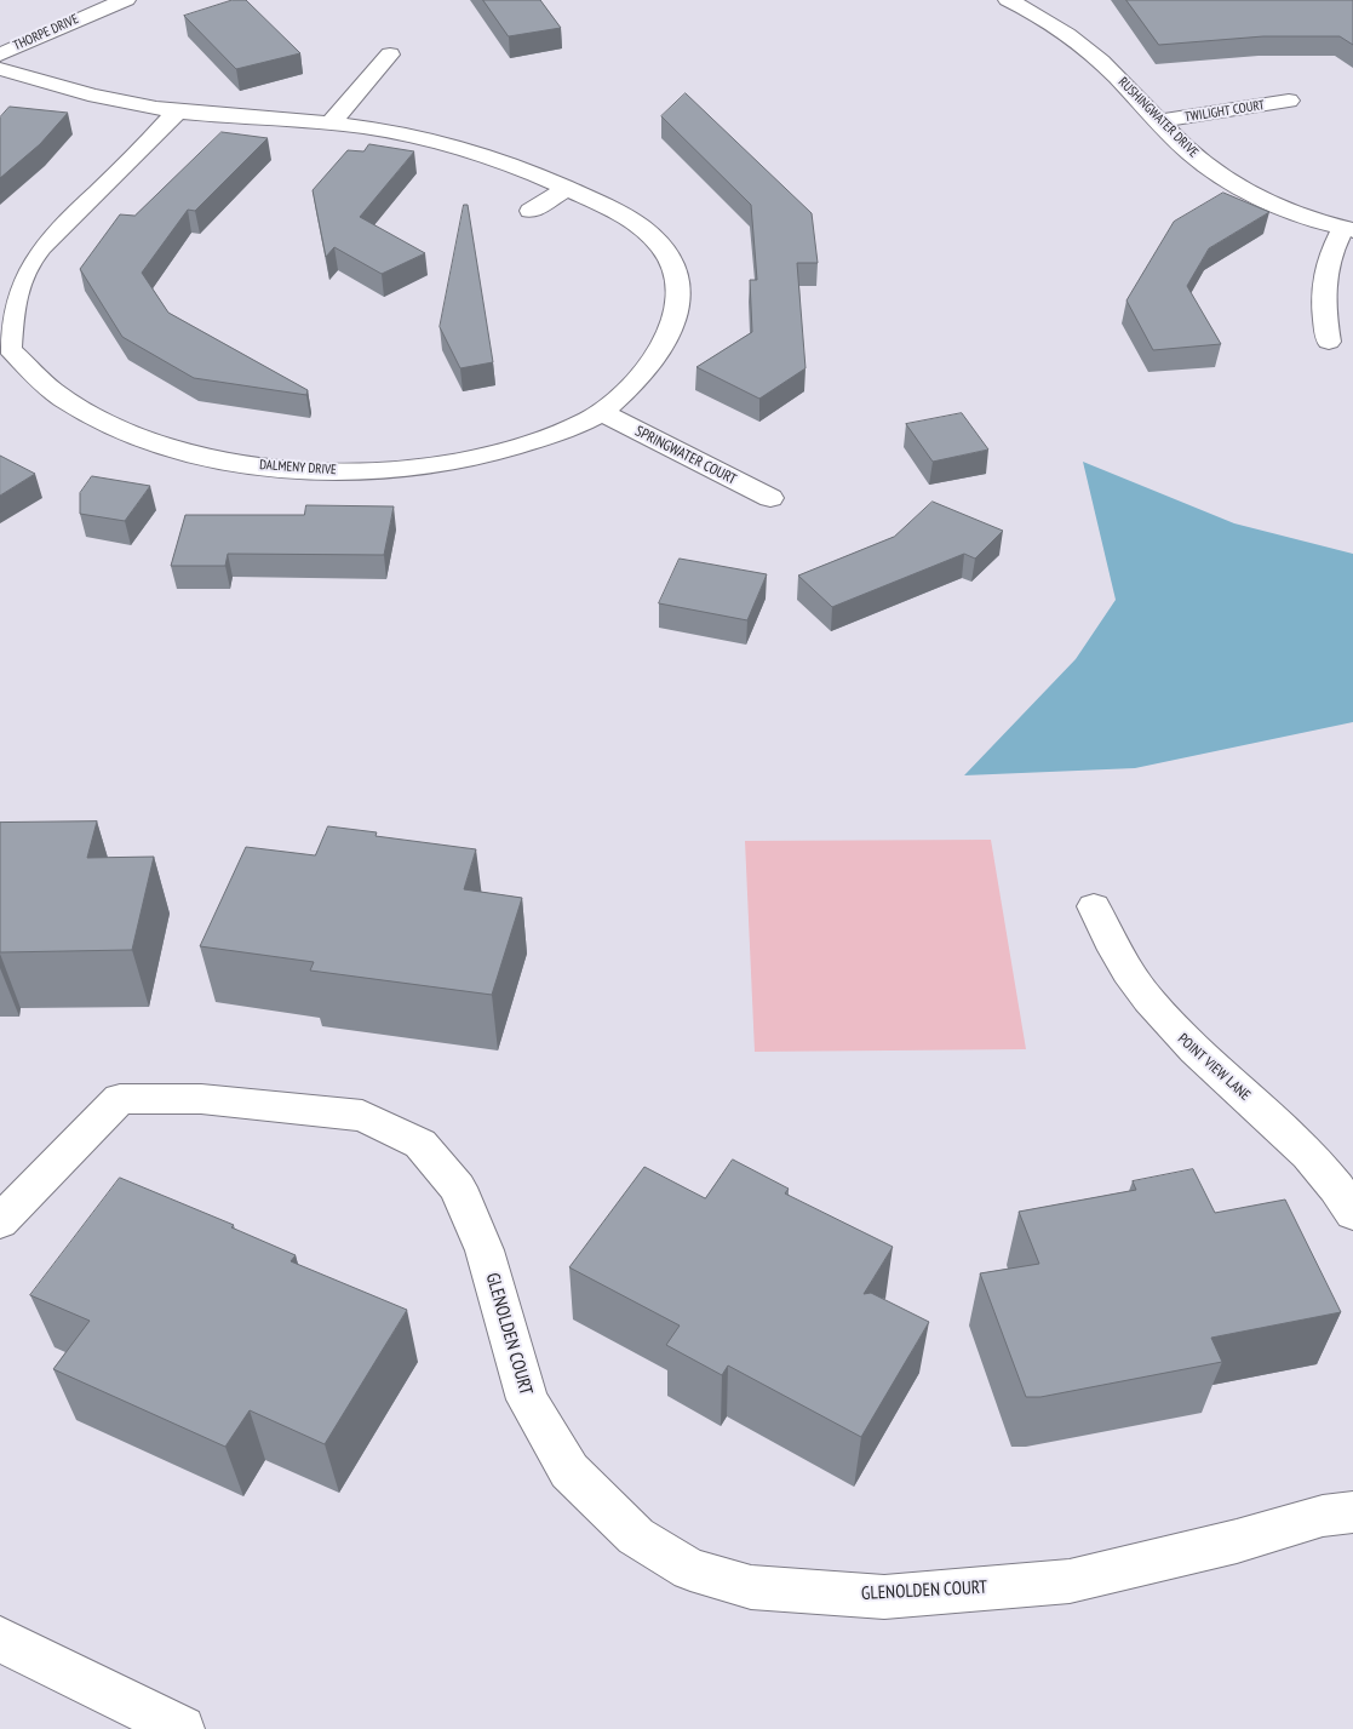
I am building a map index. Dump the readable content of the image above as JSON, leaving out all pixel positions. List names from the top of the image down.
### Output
{
  "streets": {
    "street": [
      "THORPE DRIVE",
      "TWILIGHT COURT",
      "RUSHINGWATER DRIVE",
      "SPRINGWATER COURT",
      "DALMENY DRIVE",
      "POINT VIEW LANE",
      "GLENOLDEN COURT"
    ]
  },
  "crossings": [
    ["TWILIGHT COURT", "RUSHINGWATER DRIVE"],
    ["SPRINGWATER COURT", "DALMENY DRIVE"]
  ]
}
